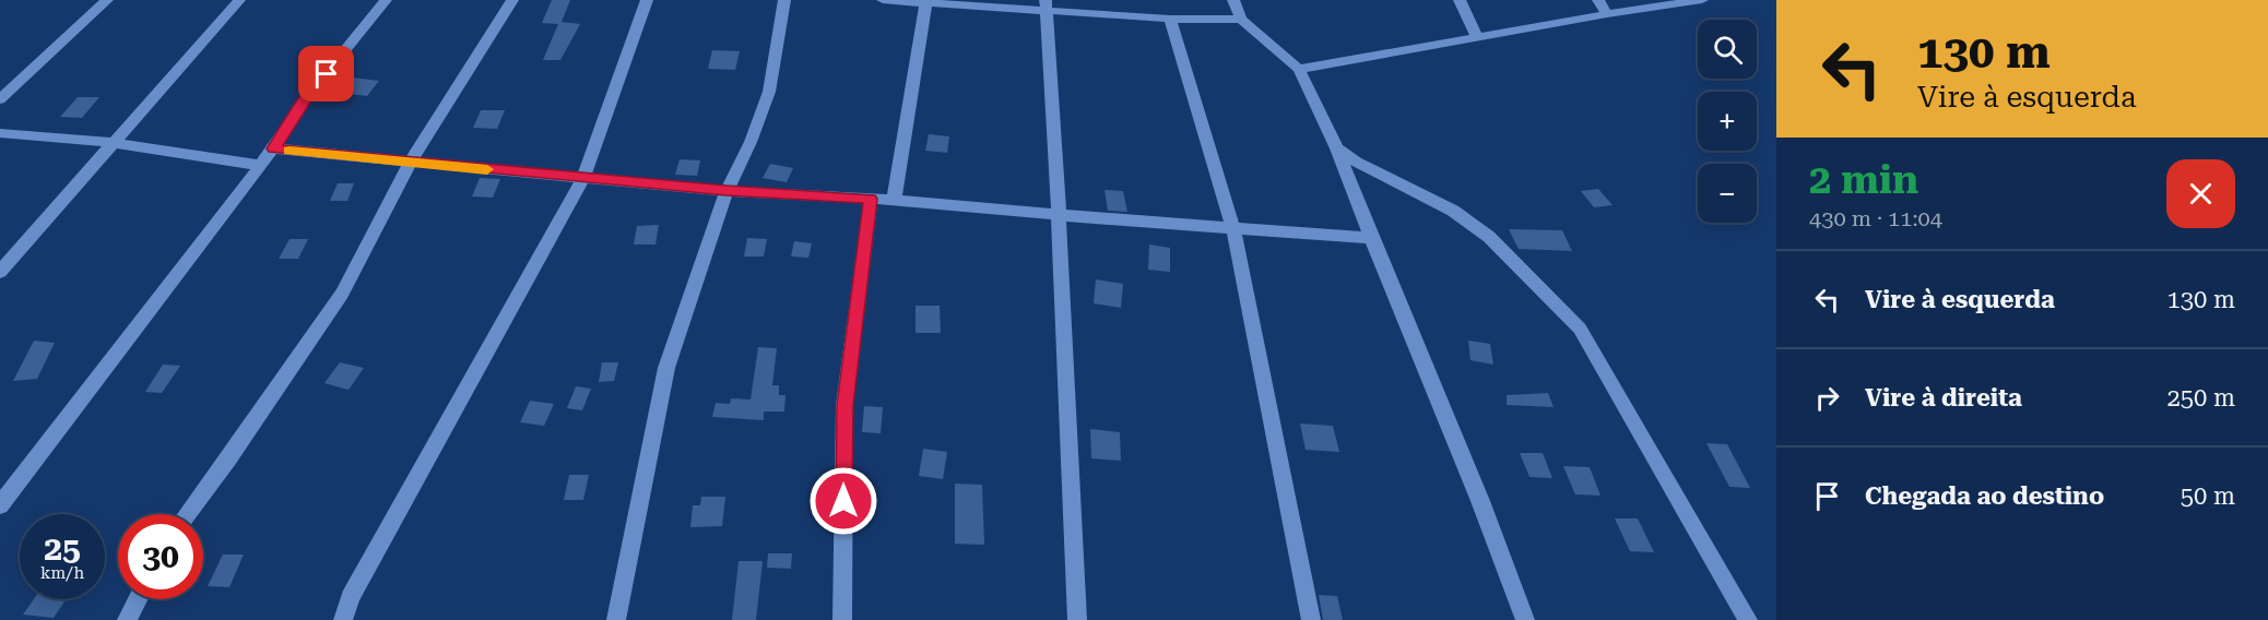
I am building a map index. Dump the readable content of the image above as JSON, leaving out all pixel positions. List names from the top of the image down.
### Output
{
  "page": {
    "turn": ["130 m", "Vire à esquerda"],
    "map_buttons": ["+", "−"],
    "heading": ["2 min", "430 m · 11:04"],
    "list": [
      {
        "name": "Vire à esquerda",
        "value": "130 m"
      },
      {
        "name": "Vire à direita",
        "value": "250 m"
      },
      {
        "name": "Chegada ao destino",
        "value": "50 m"
      }
    ],
    "speed": "25 km/h",
    "limit": "30"
  }
}
